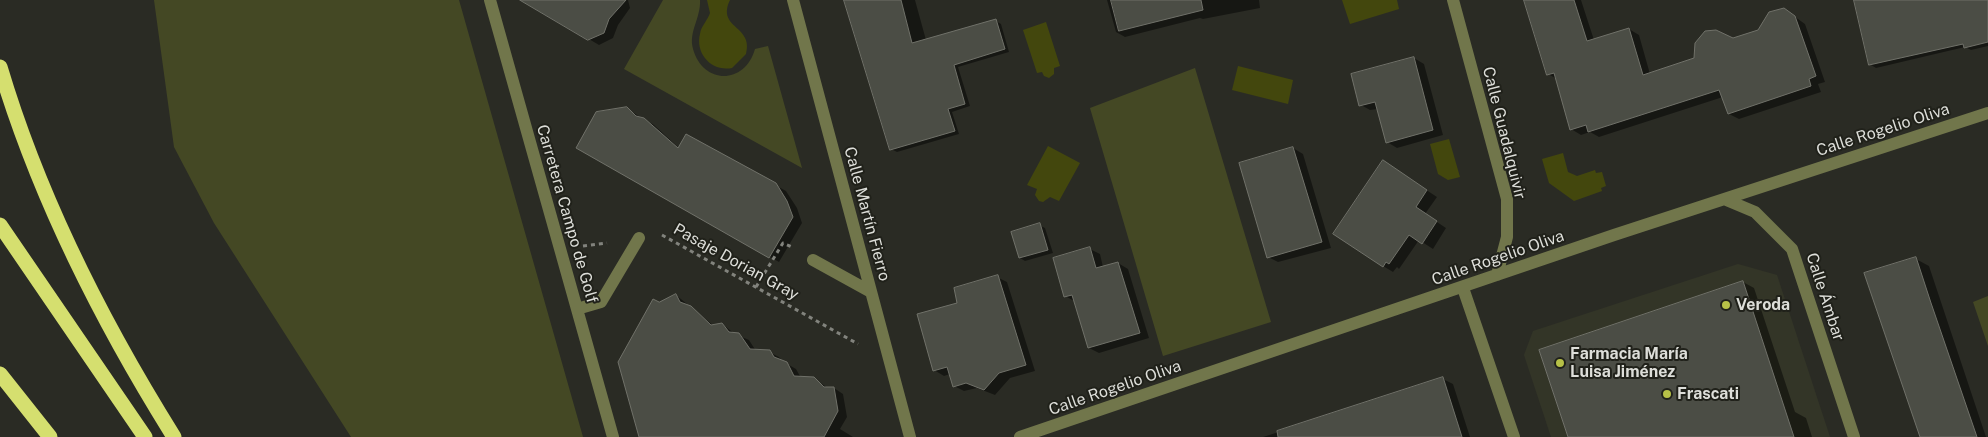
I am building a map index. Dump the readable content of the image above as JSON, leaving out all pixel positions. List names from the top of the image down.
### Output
{
  "streets": {
    "street": [
      "Calle Rogelio Oliva",
      "Calle Guadalquivir",
      "Carretera Campo de Golf",
      "Calle Martín Fierro",
      "Calle Ámbar"
    ],
    "path": ["Pasaje Dorian Gray"]
  },
  "crossings": [
    ["Calle Rogelio Oliva", "Calle Guadalquivir"],
    ["Calle Rogelio Oliva", "Calle Ámbar"],
    ["Carretera Campo de Golf", "Pasaje Dorian Gray"]
  ],
  "places": ["Veroda", "Farmacia María Luisa Jiménez", "Frascati"]
}
